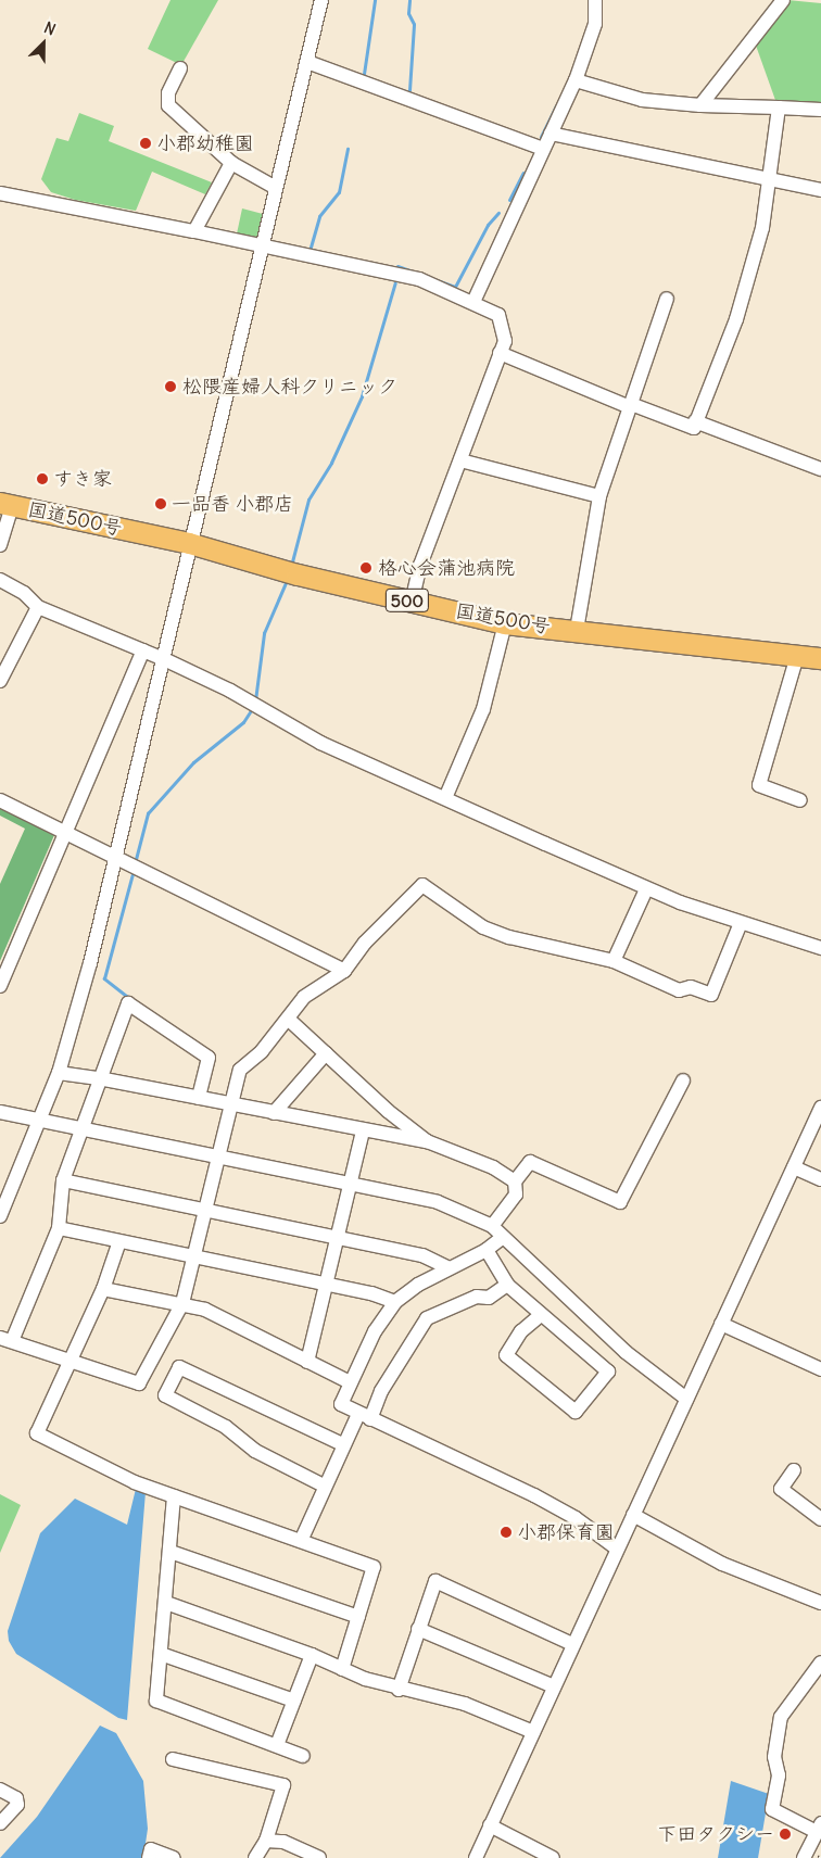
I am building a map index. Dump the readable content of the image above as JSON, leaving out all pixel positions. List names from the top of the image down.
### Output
{
  "streets": {
    "highway": ["国道500号", "500"]
  },
  "places": [
    "小郡幼稚園",
    "松隈産婦人科クリニック",
    "すき家",
    "一品香 小郡店",
    "格心会蒲池病院",
    "小郡保育園",
    "下田タクシー"
  ],
  "north": "top right"
}
